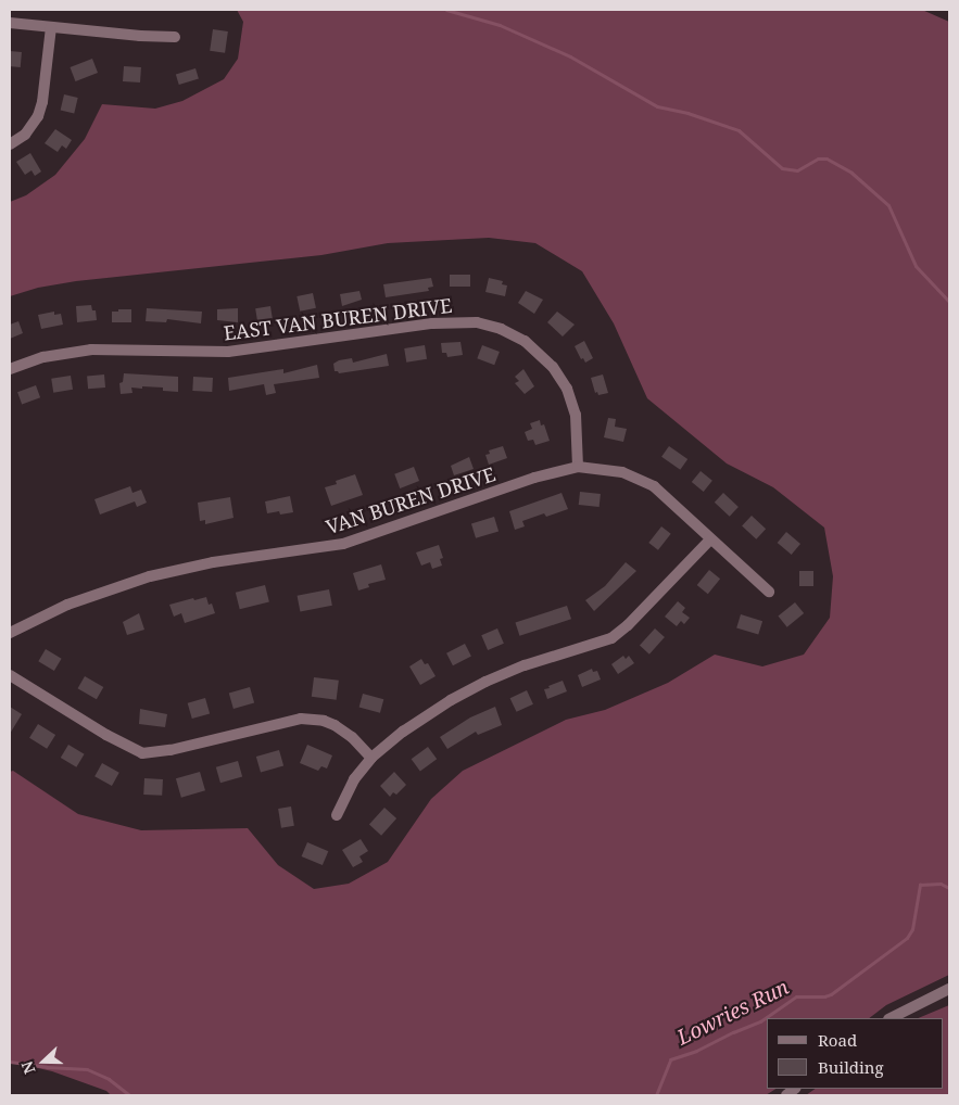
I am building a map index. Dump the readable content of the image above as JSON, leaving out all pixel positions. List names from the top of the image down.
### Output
{
  "streets": {
    "street": ["EAST VAN BUREN DRIVE", "VAN BUREN DRIVE"]
  },
  "crossings": [
    ["EAST VAN BUREN DRIVE", "VAN BUREN DRIVE"]
  ],
  "water": ["Lowries Run"],
  "legend": ["Road", "Building"],
  "north": "left"
}
